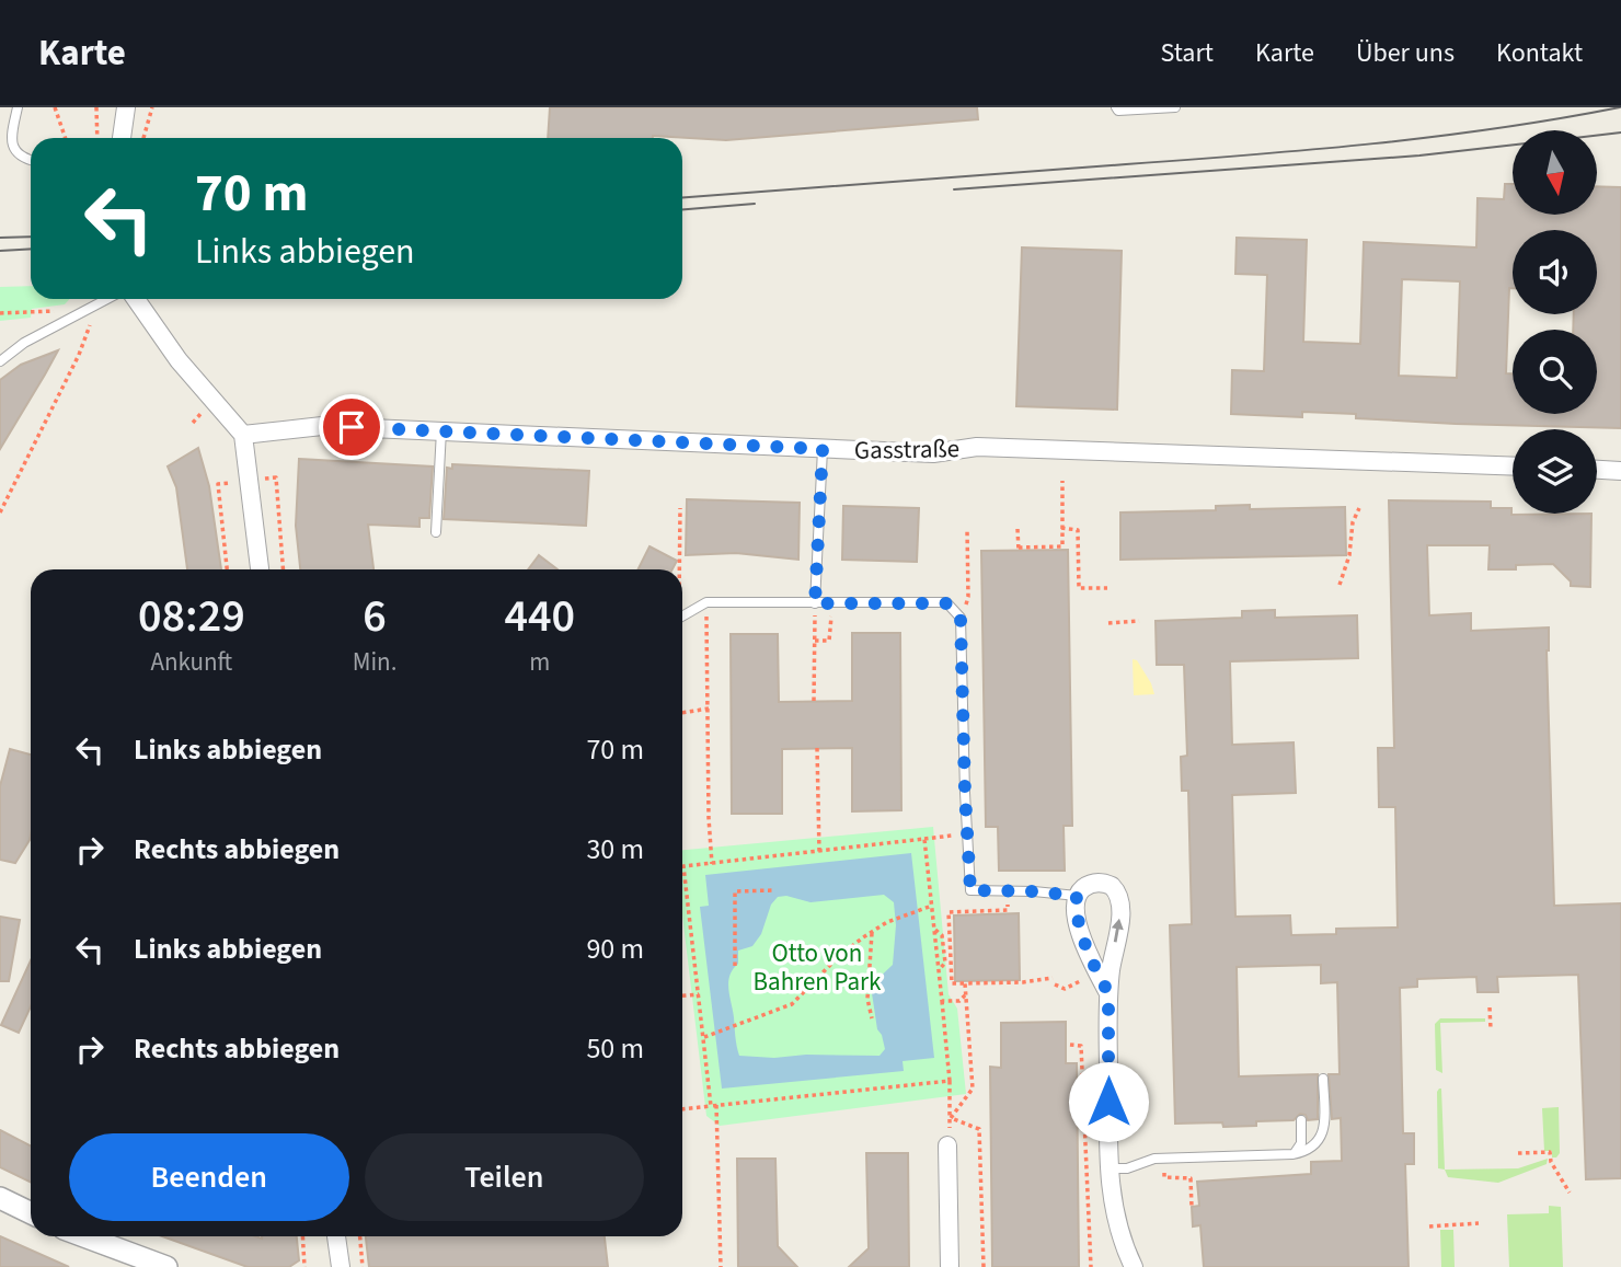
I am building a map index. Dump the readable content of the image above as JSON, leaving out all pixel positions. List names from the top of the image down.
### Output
{
  "streets": {
    "street": ["Gasstraße"]
  },
  "parks": ["Otto von Bahren Park"],
  "north": "bottom",
  "page": {
    "header": "Karte",
    "nav": [
      "Start",
      "Karte",
      "Über uns",
      "Kontakt"
    ],
    "turn": ["70 m", "Links abbiegen"],
    "eta": [
      "08:29",
      "Ankunft",
      "6",
      "Min.",
      "440",
      "m"
    ],
    "list": [
      {
        "name": "Links abbiegen",
        "value": "70 m"
      },
      {
        "name": "Rechts abbiegen",
        "value": "30 m"
      },
      {
        "name": "Links abbiegen",
        "value": "90 m"
      },
      {
        "name": "Rechts abbiegen",
        "value": "50 m"
      }
    ],
    "buttons": ["Beenden", "Teilen"]
  }
}
